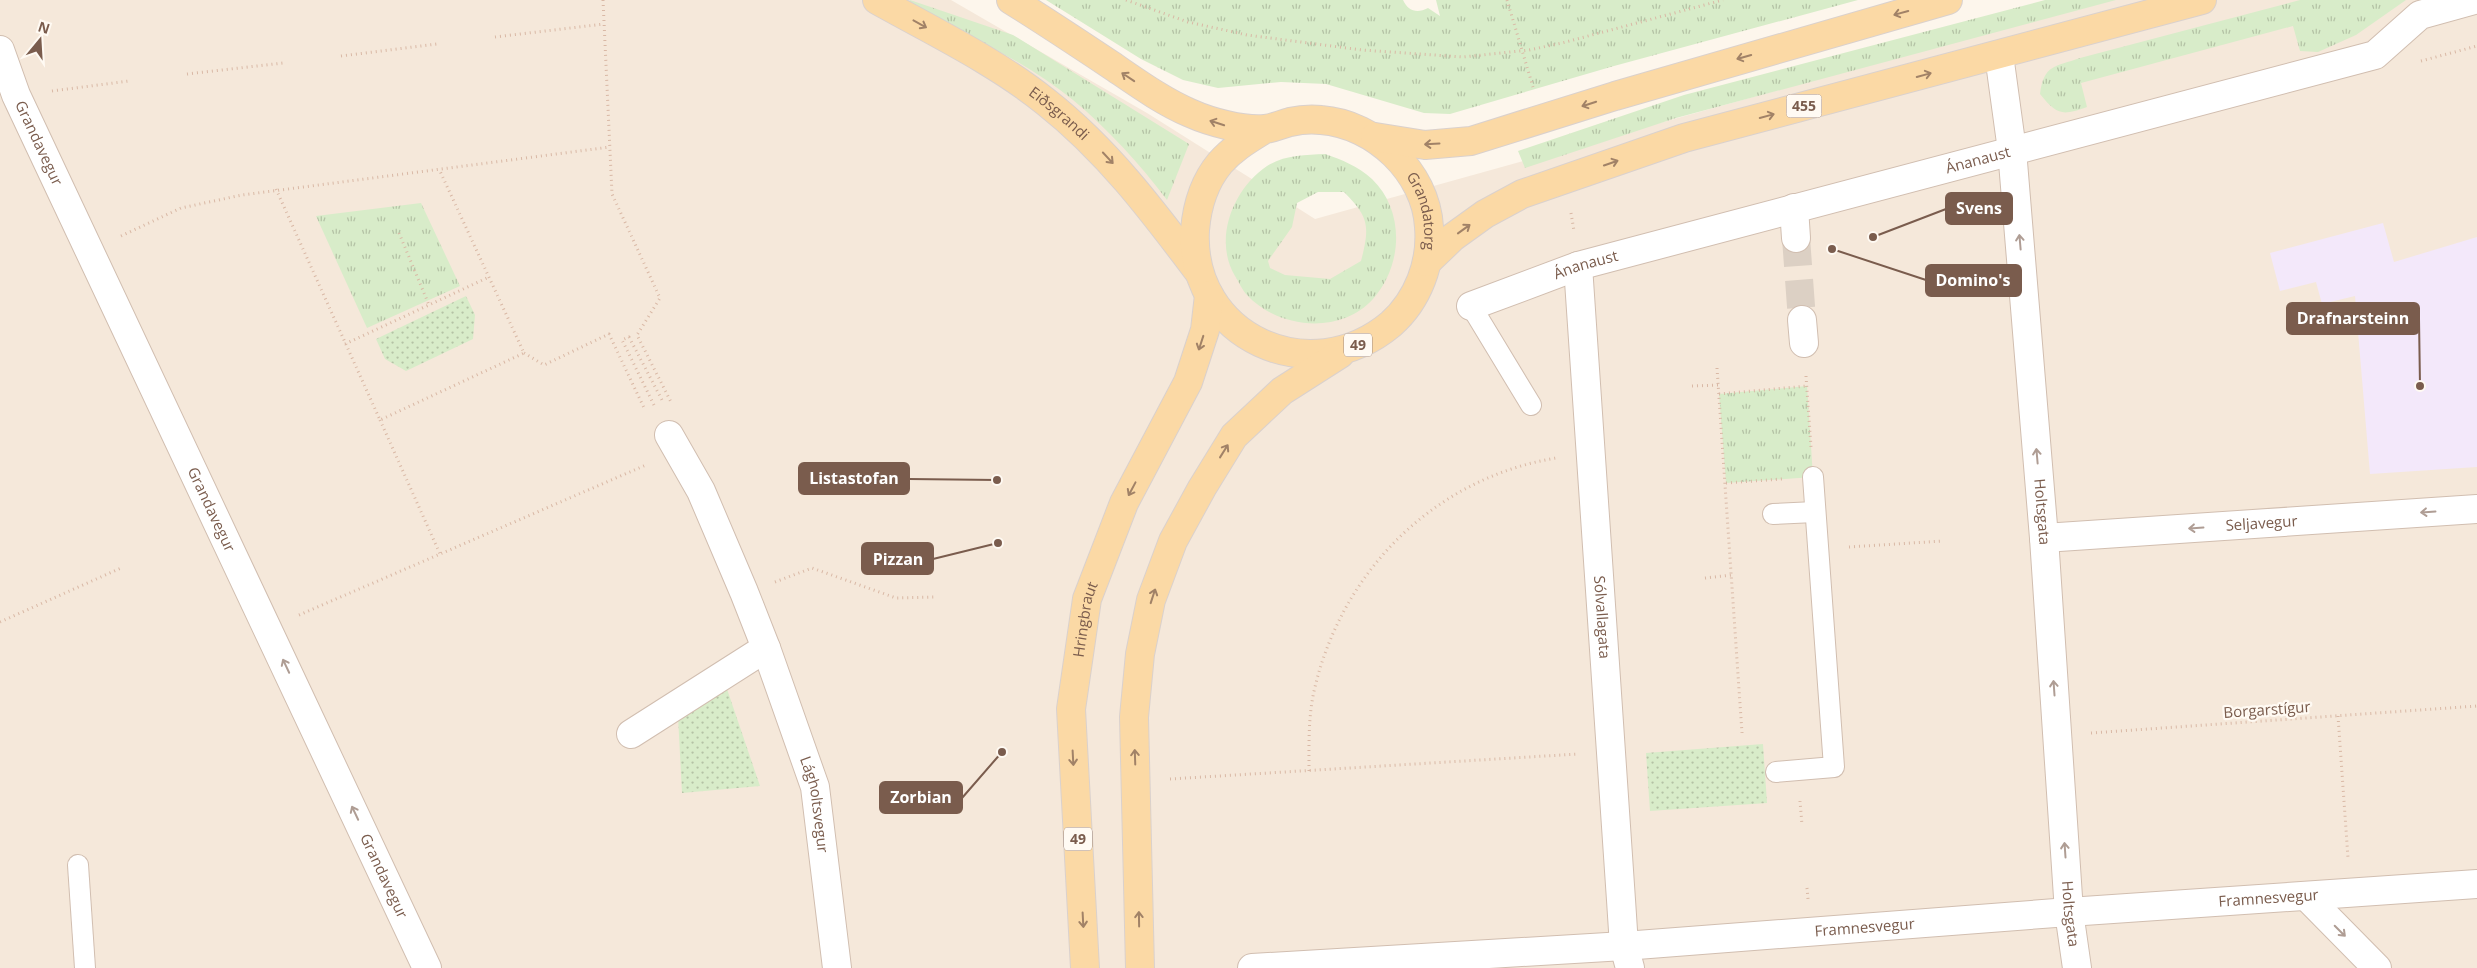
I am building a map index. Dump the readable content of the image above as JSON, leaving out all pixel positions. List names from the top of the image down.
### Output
{
  "streets": {
    "main road": [
      "455",
      "Eiðsgrandi",
      "Grandatorg",
      "49",
      "Hringbraut"
    ],
    "street": [
      "Grandavegur",
      "Ánanaust",
      "Holtsgata",
      "Seljavegur",
      "Sólvallagata",
      "Lágholtsvegur",
      "Framnesvegur"
    ],
    "path": ["Borgarstígur"]
  },
  "crossings": [
    ["455", "Grandatorg"],
    ["455", "Holtsgata"],
    ["Eiðsgrandi", "Grandatorg"],
    ["Eiðsgrandi", "Hringbraut"],
    ["Ánanaust", "Holtsgata"],
    ["Ánanaust", "Sólvallagata"],
    ["Grandatorg", "49"],
    ["Grandatorg", "Hringbraut"],
    ["Holtsgata", "Seljavegur"],
    ["Holtsgata", "Borgarstígur"],
    ["Holtsgata", "Framnesvegur"],
    ["Sólvallagata", "Framnesvegur"]
  ],
  "one_way": ["Grandavegur", "Holtsgata", "Seljavegur"],
  "places": [
    "Svens",
    "Domino's",
    "Drafnarsteinn",
    "Listastofan",
    "Pizzan",
    "Zorbian"
  ],
  "north": "top"
}
